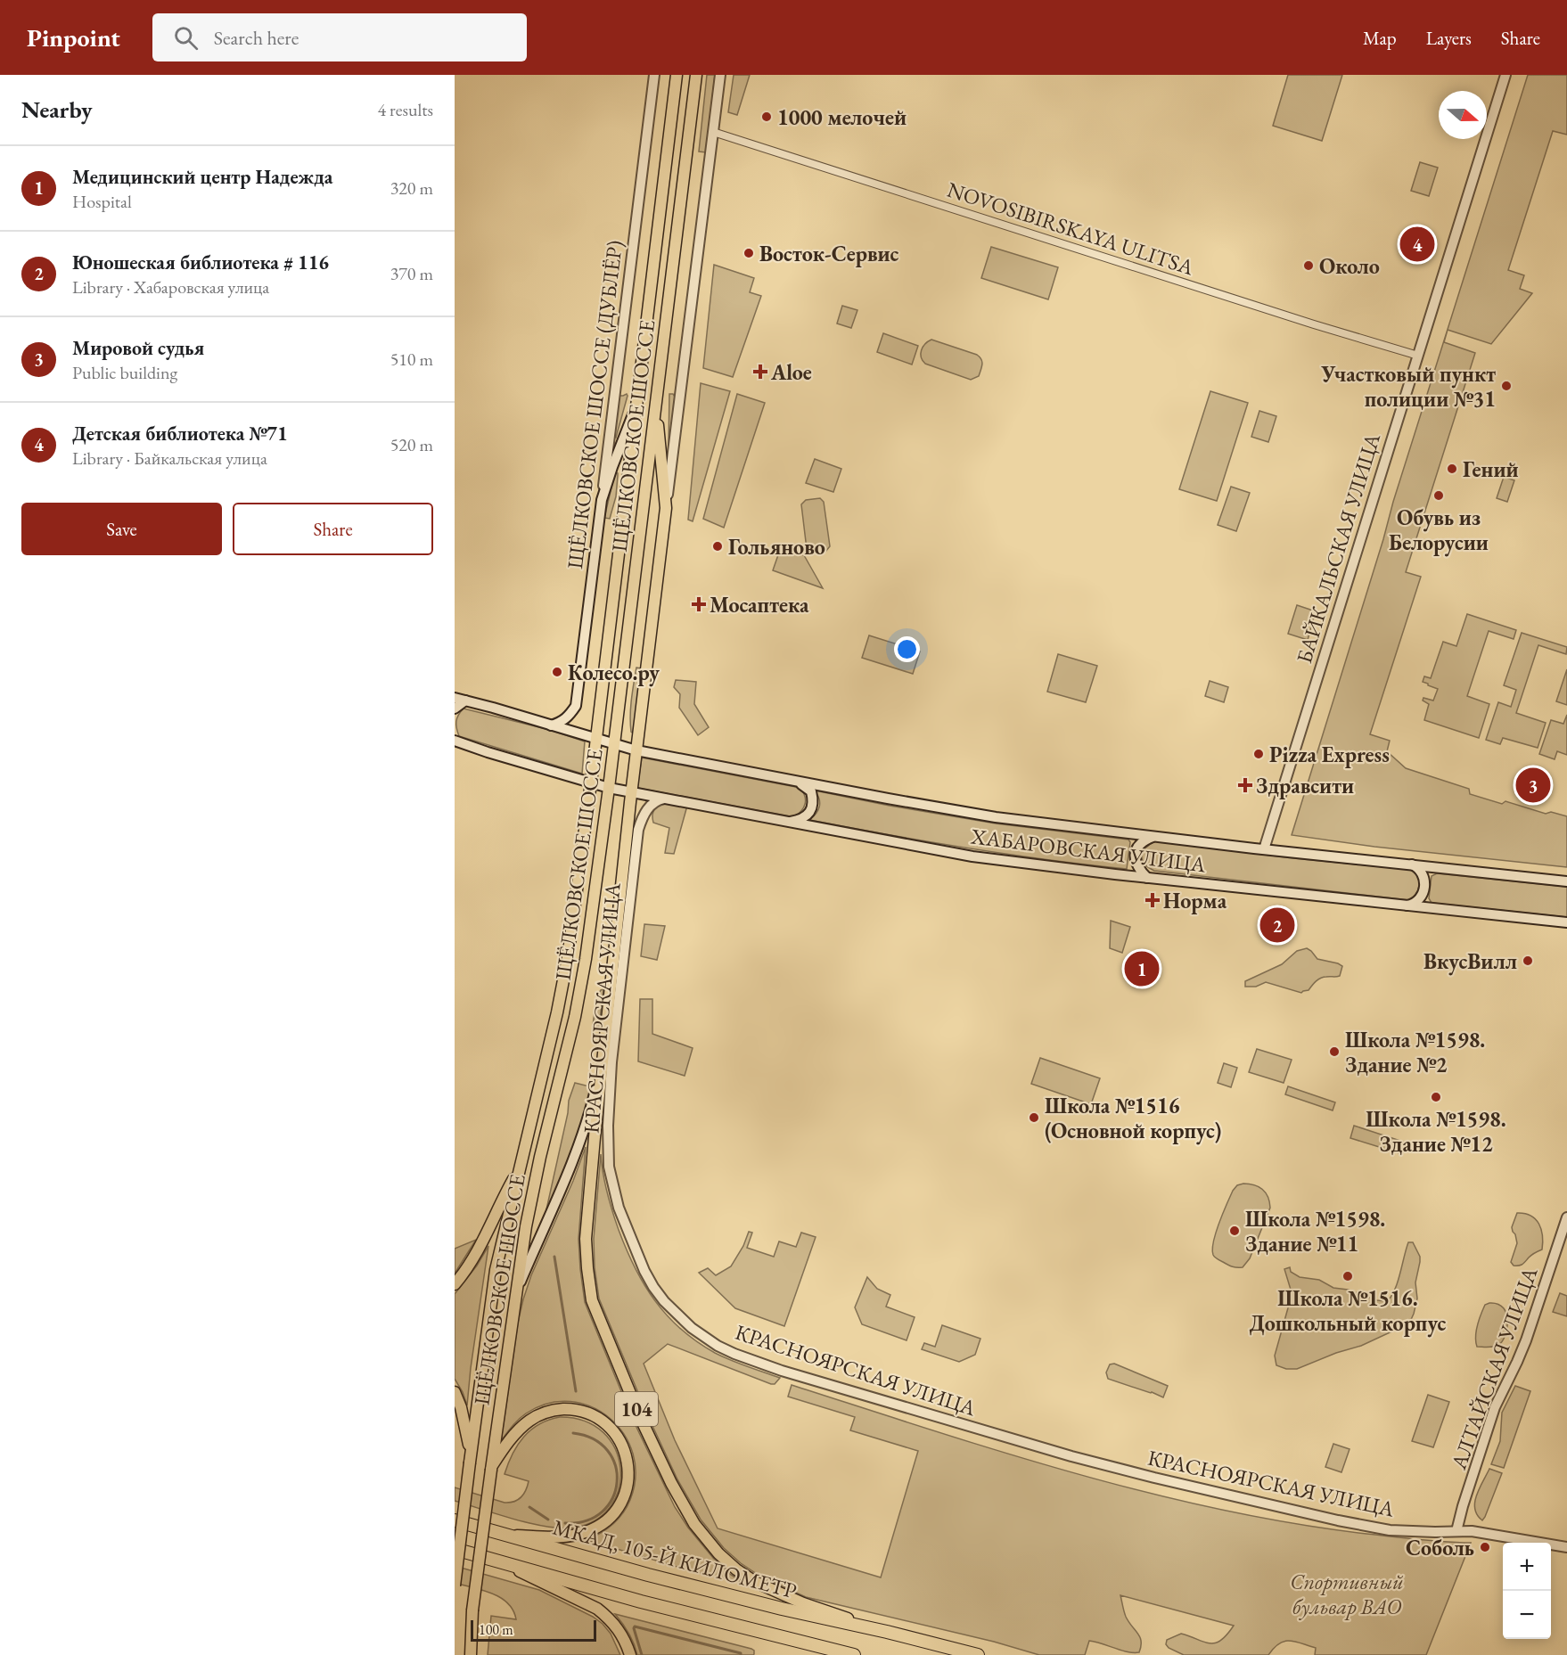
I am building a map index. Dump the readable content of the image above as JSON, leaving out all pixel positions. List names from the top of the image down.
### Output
{
  "streets": {
    "highway": ["МКАД, 105-Й КИЛОМЕТР"],
    "main road": ["ЩЁЛКОВСКОЕ ШОССЕ", "104"],
    "street": [
      "NOVOSIBIRSKAYA ULITSA",
      "ЩЁЛКОВСКОЕ ШОССЕ (ДУБЛЁР)",
      "БАЙКАЛЬСКАЯ УЛИЦА",
      "ХАБАРОВСКАЯ УЛИЦА",
      "КРАСНОЯРСКАЯ УЛИЦА",
      "АЛТАЙСКАЯ УЛИЦА"
    ]
  },
  "crossings": [
    ["NOVOSIBIRSKAYA ULITSA", "БАЙКАЛЬСКАЯ УЛИЦА"],
    ["ЩЁЛКОВСКОЕ ШОССЕ (ДУБЛЁР)", "ХАБАРОВСКАЯ УЛИЦА"],
    ["ЩЁЛКОВСКОЕ ШОССЕ", "ХАБАРОВСКАЯ УЛИЦА"],
    ["БАЙКАЛЬСКАЯ УЛИЦА", "ХАБАРОВСКАЯ УЛИЦА"],
    ["ХАБАРОВСКАЯ УЛИЦА", "КРАСНОЯРСКАЯ УЛИЦА"],
    ["КРАСНОЯРСКАЯ УЛИЦА", "АЛТАЙСКАЯ УЛИЦА"],
    ["104", "МКАД, 105-Й КИЛОМЕТР"]
  ],
  "parks": ["Спортивный бульвар ВАО"],
  "places": {
    "other": [
      "1000 мелочей",
      "Восток-Сервис",
      "Около",
      "Участковый пункт полиции №31",
      "Гений",
      "Обувь из Белорусии",
      "Гольяново",
      "Колесо.ру",
      "Pizza Express",
      "ВкусВилл",
      "Школа №1598. Здание №2",
      "Школа №1598. Здание №12",
      "Школа №1516 (Основной корпус)",
      "Школа №1598. Здание №11",
      "Школа №1516. Дошкольный корпус",
      "Соболь"
    ],
    "health": [
      "Aloe",
      "Мосаптека",
      "Здравсити",
      "Норма"
    ]
  },
  "scale_bar": "100 m",
  "north": "right",
  "page": {
    "header": "Pinpoint",
    "search": "Search here",
    "nav": ["Map", "Layers", "Share"],
    "heading": ["Nearby", "4 results"],
    "list": [
      {
        "mark": "1",
        "name": "Медицинский центр Надежда",
        "note": "Hospital",
        "value": "320 m"
      },
      {
        "mark": "2",
        "name": "Юношеская библиотека # 116",
        "note": "Library · Хабаровская улица",
        "value": "370 m"
      },
      {
        "mark": "3",
        "name": "Мировой судья",
        "note": "Public building",
        "value": "510 m"
      },
      {
        "mark": "4",
        "name": "Детская библиотека №71",
        "note": "Library · Байкальская улица",
        "value": "520 m"
      }
    ],
    "pins": [
      "4",
      "3",
      "2",
      "1"
    ],
    "buttons": ["Save", "Share"],
    "map_buttons": ["+", "−"],
    "scale": "100 m"
  }
}
